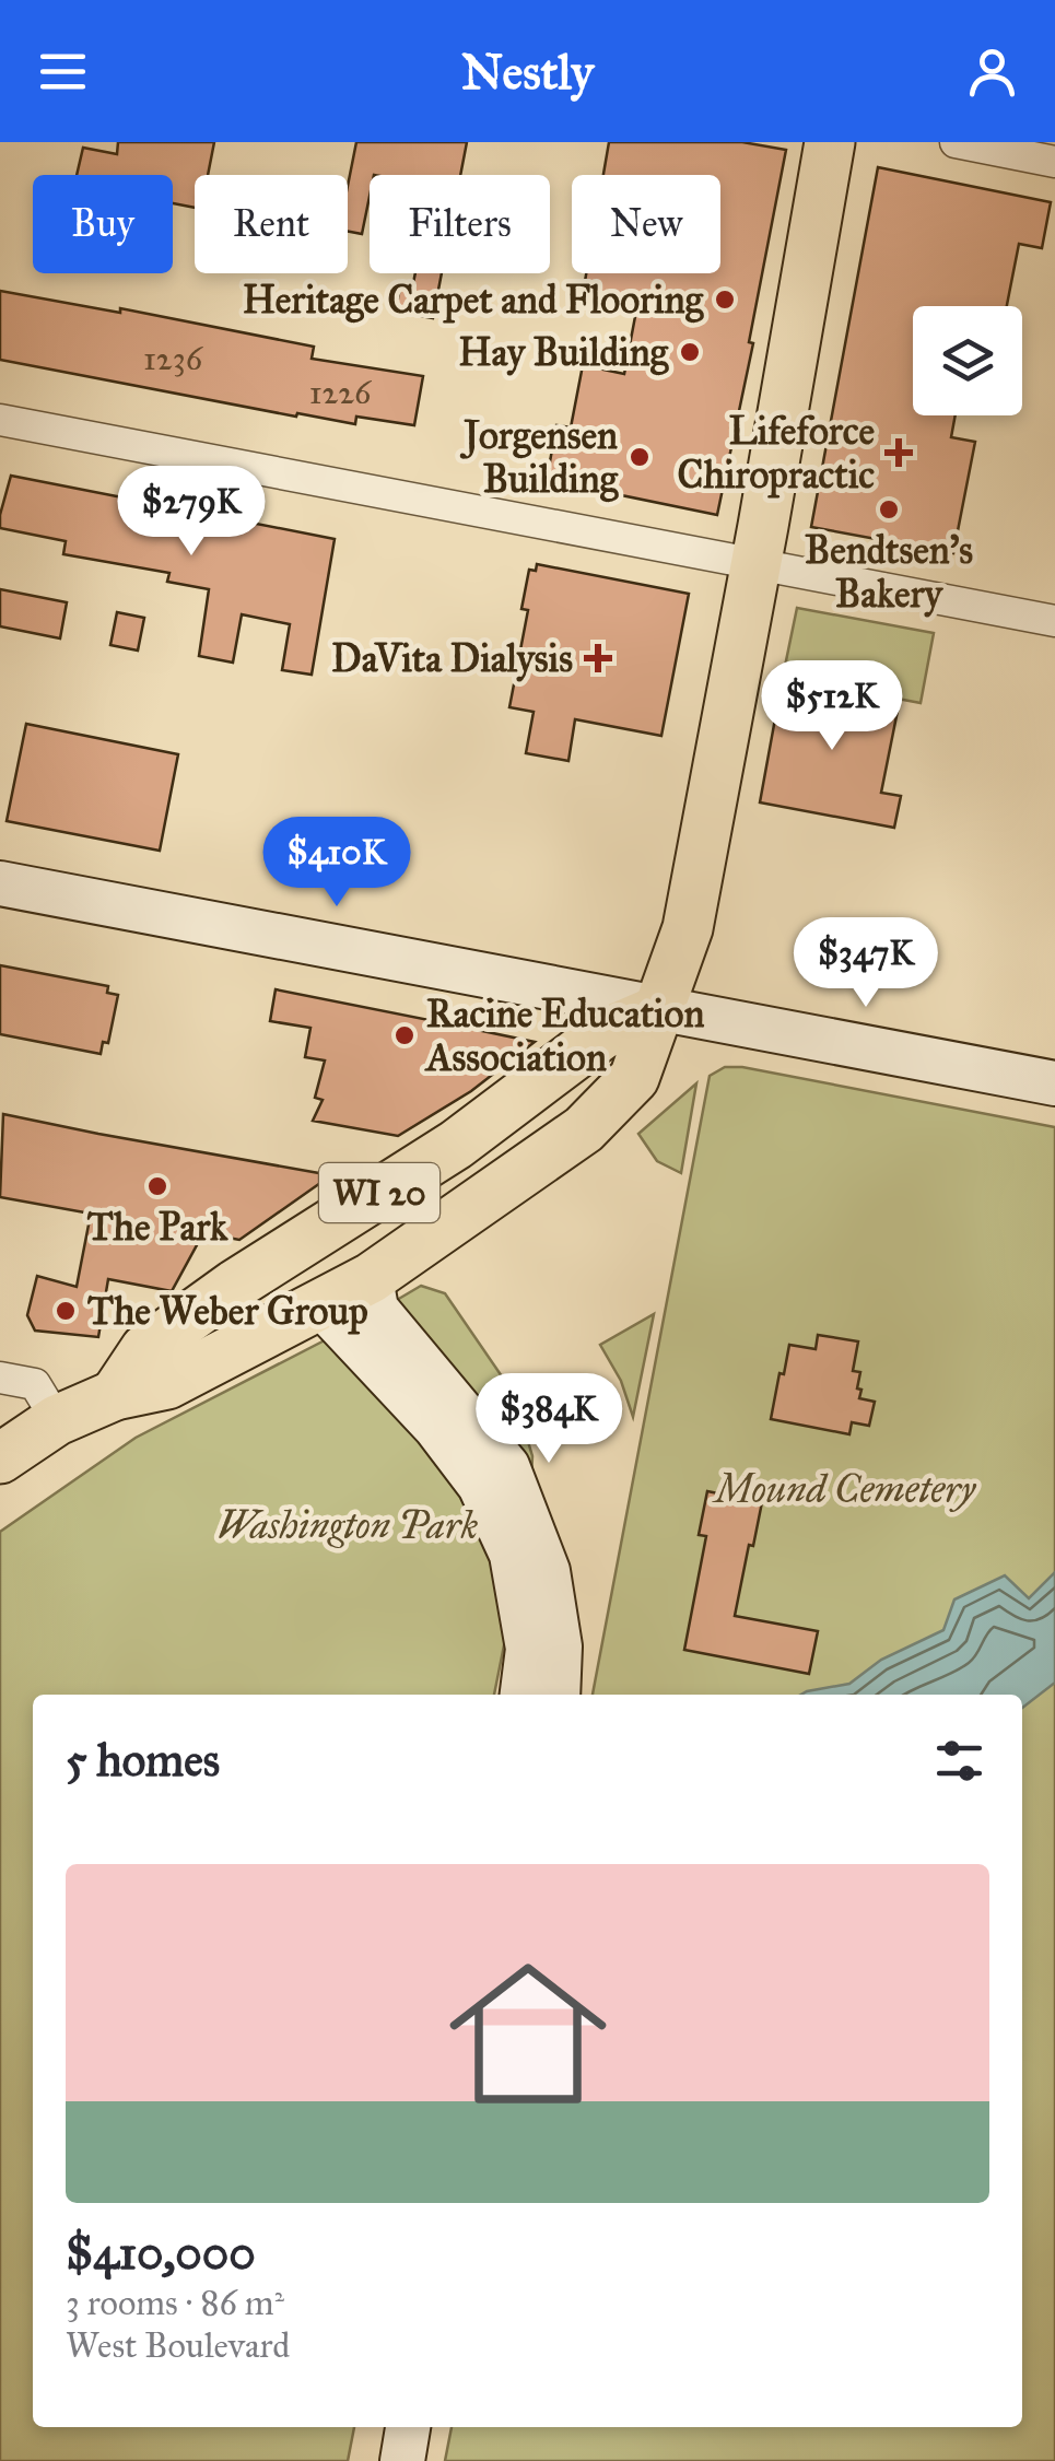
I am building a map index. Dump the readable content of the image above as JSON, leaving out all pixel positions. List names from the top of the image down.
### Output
{
  "streets": {
    "main road": ["WI 20"]
  },
  "parks": ["Mound Cemetery", "Washington Park"],
  "places": {
    "other": [
      "Heritage Carpet and Flooring",
      "Hay Building",
      "Jorgensen Building",
      "Bendtsen's Bakery",
      "Racine Education Association",
      "The Park",
      "The Weber Group"
    ],
    "health": ["Lifeforce Chiropractic", "DaVita Dialysis"]
  },
  "house_numbers": ["1236", "1226"],
  "page": {
    "header": "Nestly",
    "chip": [
      "Buy",
      "Rent",
      "Filters",
      "New"
    ],
    "price": [
      "$279K",
      "$512K",
      "$410K",
      "$347K",
      "$384K"
    ],
    "heading": "5 homes",
    "list": [
      {
        "name": "$410,000",
        "note": "3 rooms · 86 m² · West Boulevard"
      }
    ]
  }
}
